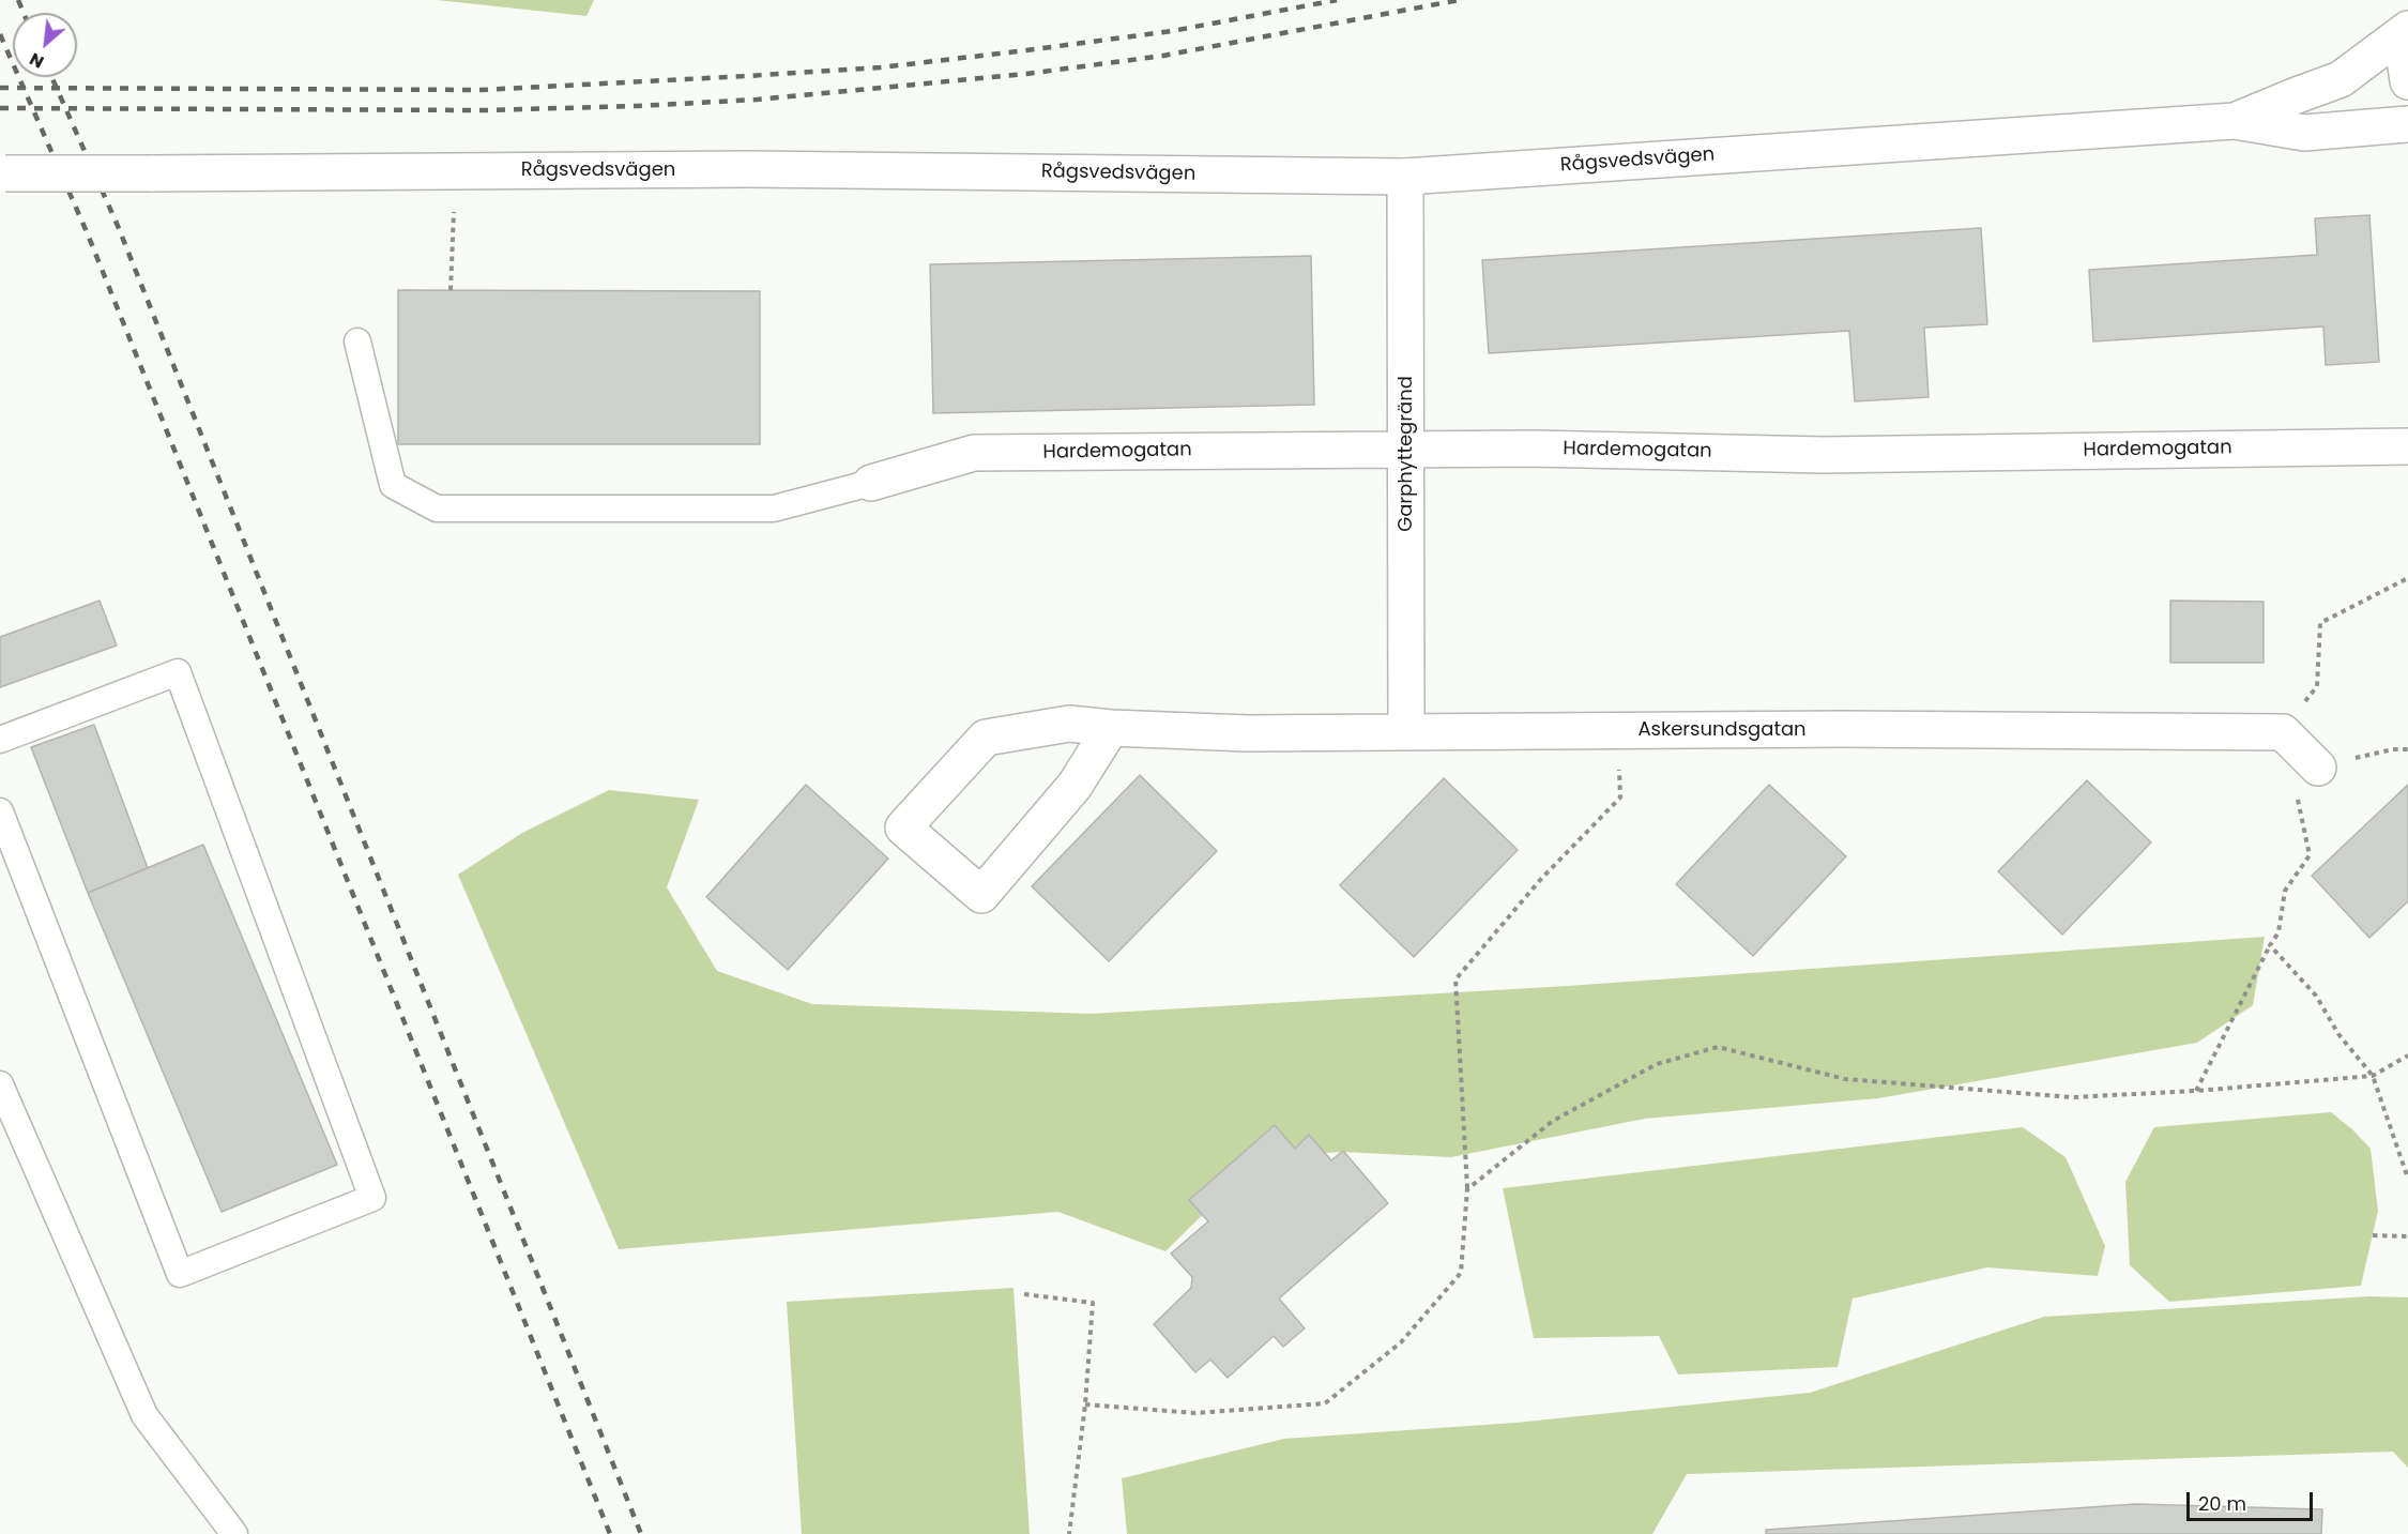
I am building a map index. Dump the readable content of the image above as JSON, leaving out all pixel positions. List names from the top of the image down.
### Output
{
  "streets": {
    "street": [
      "Rågsvedsvägen",
      "Hardemogatan",
      "Garphyttegränd",
      "Askersundsgatan"
    ]
  },
  "crossings": [
    ["Rågsvedsvägen", "Garphyttegränd"],
    ["Hardemogatan", "Garphyttegränd"],
    ["Garphyttegränd", "Askersundsgatan"]
  ],
  "scale_bar": "20 m",
  "north": "bottom left"
}
